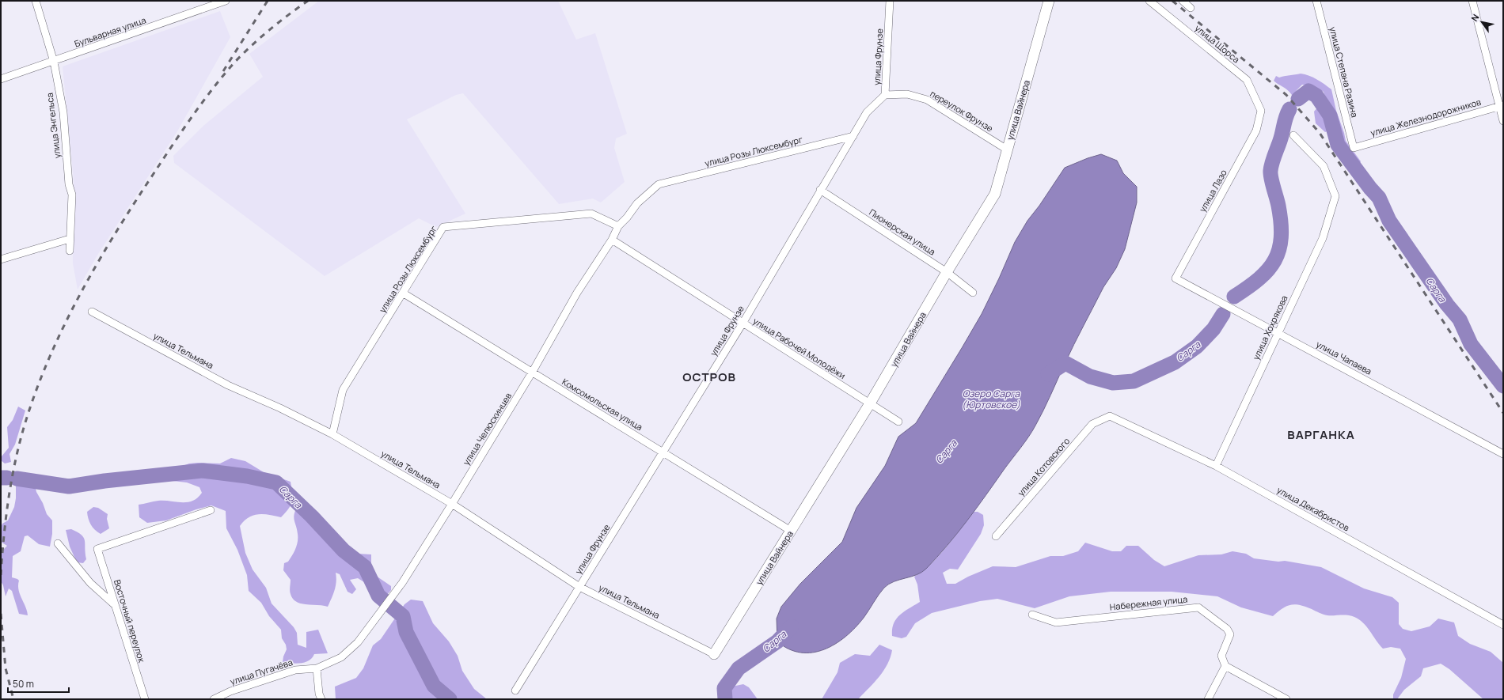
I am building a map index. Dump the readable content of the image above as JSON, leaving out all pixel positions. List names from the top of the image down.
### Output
{
  "streets": {
    "street": [
      "Бульварная улица",
      "улица Щорса",
      "улица Фрунзе",
      "улица Степана Разина",
      "улица Вайнера",
      "переулок Фрунзе",
      "улица Железнодорожников",
      "улица Энгельса",
      "улица Розы Люксембург",
      "улица Лазо",
      "Пионерская улица",
      "улица Хохрякова",
      "улица Рабочей Молодёжи",
      "улица Тельмана",
      "улица Чапаева",
      "Комсомольская улица",
      "улица Челюскинцев",
      "улица Котовского",
      "улица Декабристов",
      "Набережная улица",
      "Восточный переулок",
      "улица Пугачёва"
    ]
  },
  "crossings": [
    ["Бульварная улица", "улица Энгельса"],
    ["улица Щорса", "улица Лазо"],
    ["улица Фрунзе", "переулок Фрунзе"],
    ["улица Фрунзе", "улица Розы Люксембург"],
    ["улица Фрунзе", "Пионерская улица"],
    ["улица Фрунзе", "улица Рабочей Молодёжи"],
    ["улица Фрунзе", "улица Тельмана"],
    ["улица Фрунзе", "Комсомольская улица"],
    ["улица Степана Разина", "улица Железнодорожников"],
    ["улица Вайнера", "переулок Фрунзе"],
    ["улица Вайнера", "Пионерская улица"],
    ["улица Вайнера", "улица Рабочей Молодёжи"],
    ["улица Вайнера", "улица Тельмана"],
    ["улица Вайнера", "Комсомольская улица"],
    ["улица Розы Люксембург", "улица Тельмана"],
    ["улица Розы Люксембург", "Комсомольская улица"],
    ["улица Розы Люксембург", "улица Челюскинцев"],
    ["улица Лазо", "улица Чапаева"],
    ["улица Хохрякова", "улица Чапаева"],
    ["улица Хохрякова", "улица Декабристов"],
    ["улица Рабочей Молодёжи", "улица Челюскинцев"],
    ["улица Тельмана", "улица Челюскинцев"],
    ["Комсомольская улица", "улица Челюскинцев"],
    ["улица Челюскинцев", "улица Пугачёва"],
    ["улица Котовского", "улица Декабристов"]
  ],
  "districts": ["ОСТРОВ", "ВАРГАНКА"],
  "water": ["Сарга", "Озеро Сарга (Юртовское)"],
  "scale_bar": "50 m",
  "north": "top left"
}
